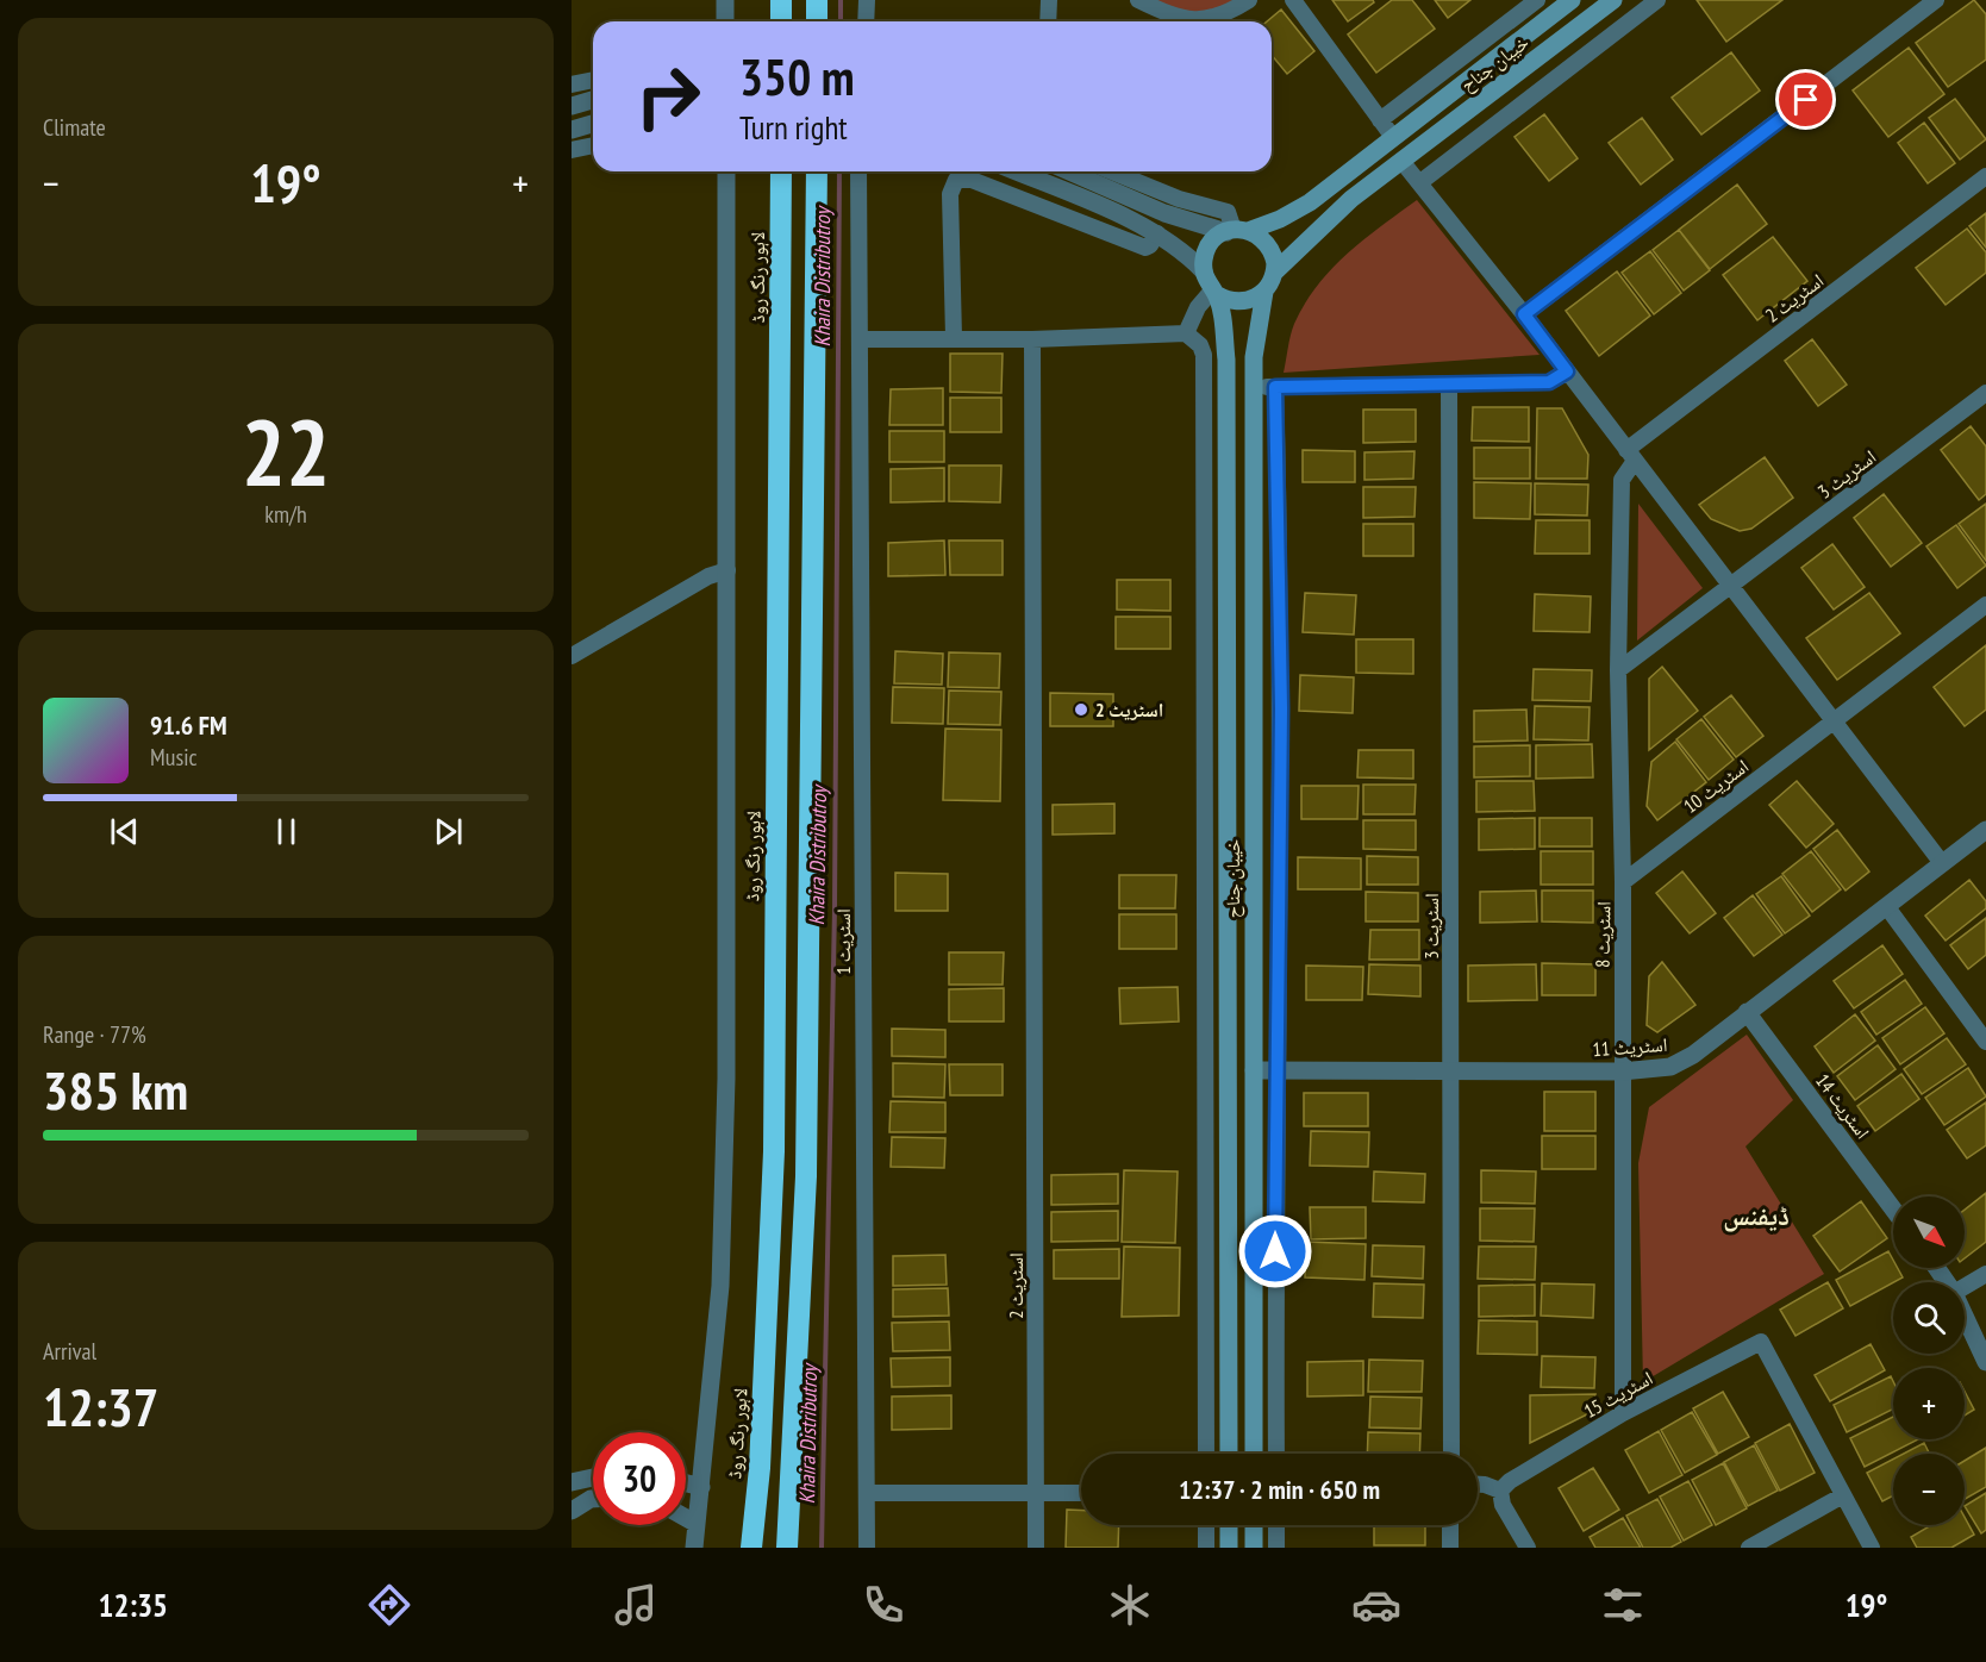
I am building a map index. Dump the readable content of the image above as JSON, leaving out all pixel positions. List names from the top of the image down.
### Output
{
  "streets": {
    "highway": ["لاہور رنگ روڈ"],
    "main road": ["خیبان جناح"],
    "street": [
      "اسٹریٹ 2",
      "اسٹریٹ 3",
      "اسٹریٹ 10",
      "اسٹریٹ 8",
      "اسٹریٹ 1",
      "اسٹریٹ 11",
      "اسٹریٹ 14",
      "اسٹریٹ 15"
    ]
  },
  "crossings": [
    ["خیبان جناح", "اسٹریٹ 11"],
    ["اسٹریٹ 2", "اسٹریٹ 8"],
    ["اسٹریٹ 3", "اسٹریٹ 8"],
    ["اسٹریٹ 3", "اسٹریٹ 11"],
    ["اسٹریٹ 10", "اسٹریٹ 8"],
    ["اسٹریٹ 8", "اسٹریٹ 11"],
    ["اسٹریٹ 8", "اسٹریٹ 15"],
    ["اسٹریٹ 11", "اسٹریٹ 14"]
  ],
  "districts": ["ڈیفنس"],
  "water": ["Khaira Distributroy"],
  "places": ["اسٹریٹ 2"],
  "north": "bottom right",
  "page": {
    "tile": [
      "Climate",
      ["22", "km/h"],
      ["Range · 77%", "385 km"],
      ["Arrival", "12:37"]
    ],
    "turn": ["350 m", "Turn right"],
    "heat": ["−", "19°", "+"],
    "song": ["91.6 FM", "Music"],
    "map_buttons": ["+", "−"],
    "limit": "30",
    "trip": "12:37 · 2 min · 650 m",
    "tabs": ["12:35", "19°"]
  }
}
